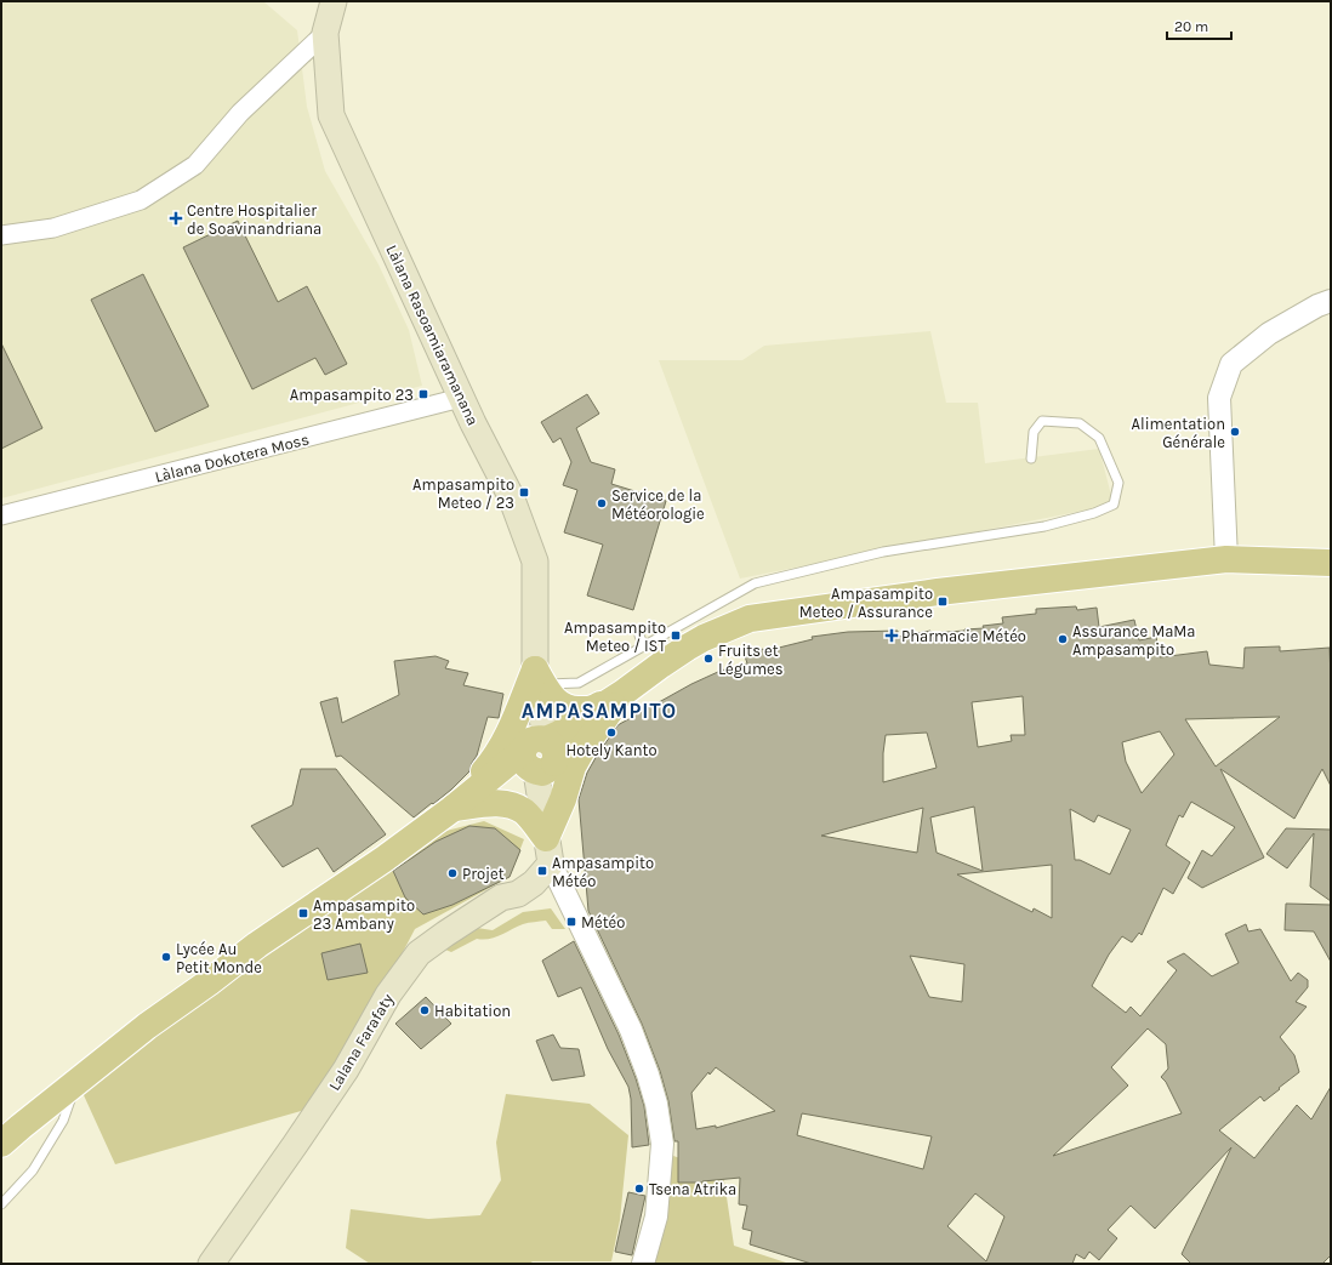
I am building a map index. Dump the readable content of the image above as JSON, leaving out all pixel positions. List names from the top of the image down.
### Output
{
  "streets": {
    "main road": ["Làlana Rasoamiaramanana", "Lalana Farafaty"],
    "street": ["Làlana Dokotera Moss"]
  },
  "crossings": [
    ["Làlana Rasoamiaramanana", "Làlana Dokotera Moss"],
    ["Làlana Rasoamiaramanana", "Lalana Farafaty"]
  ],
  "districts": ["AMPASAMPITO"],
  "places": {
    "health": ["Centre Hospitalier de Soavinandriana", "Pharmacie Météo"],
    "transit": [
      "Ampasampito 23",
      "Ampasampito Meteo / 23",
      "Ampasampito Meteo / Assurance",
      "Ampasampito Meteo / IST",
      "Ampasampito Météo",
      "Ampasampito 23 Ambany",
      "Météo"
    ],
    "other": [
      "Alimentation Générale",
      "Service de la Météorologie",
      "Assurance MaMa Ampasampito",
      "Fruits et Légumes",
      "Hotely Kanto",
      "Projet",
      "Lycée Au Petit Monde",
      "Habitation",
      "Tsena Atrika"
    ]
  },
  "scale_bar": "20 m"
}
